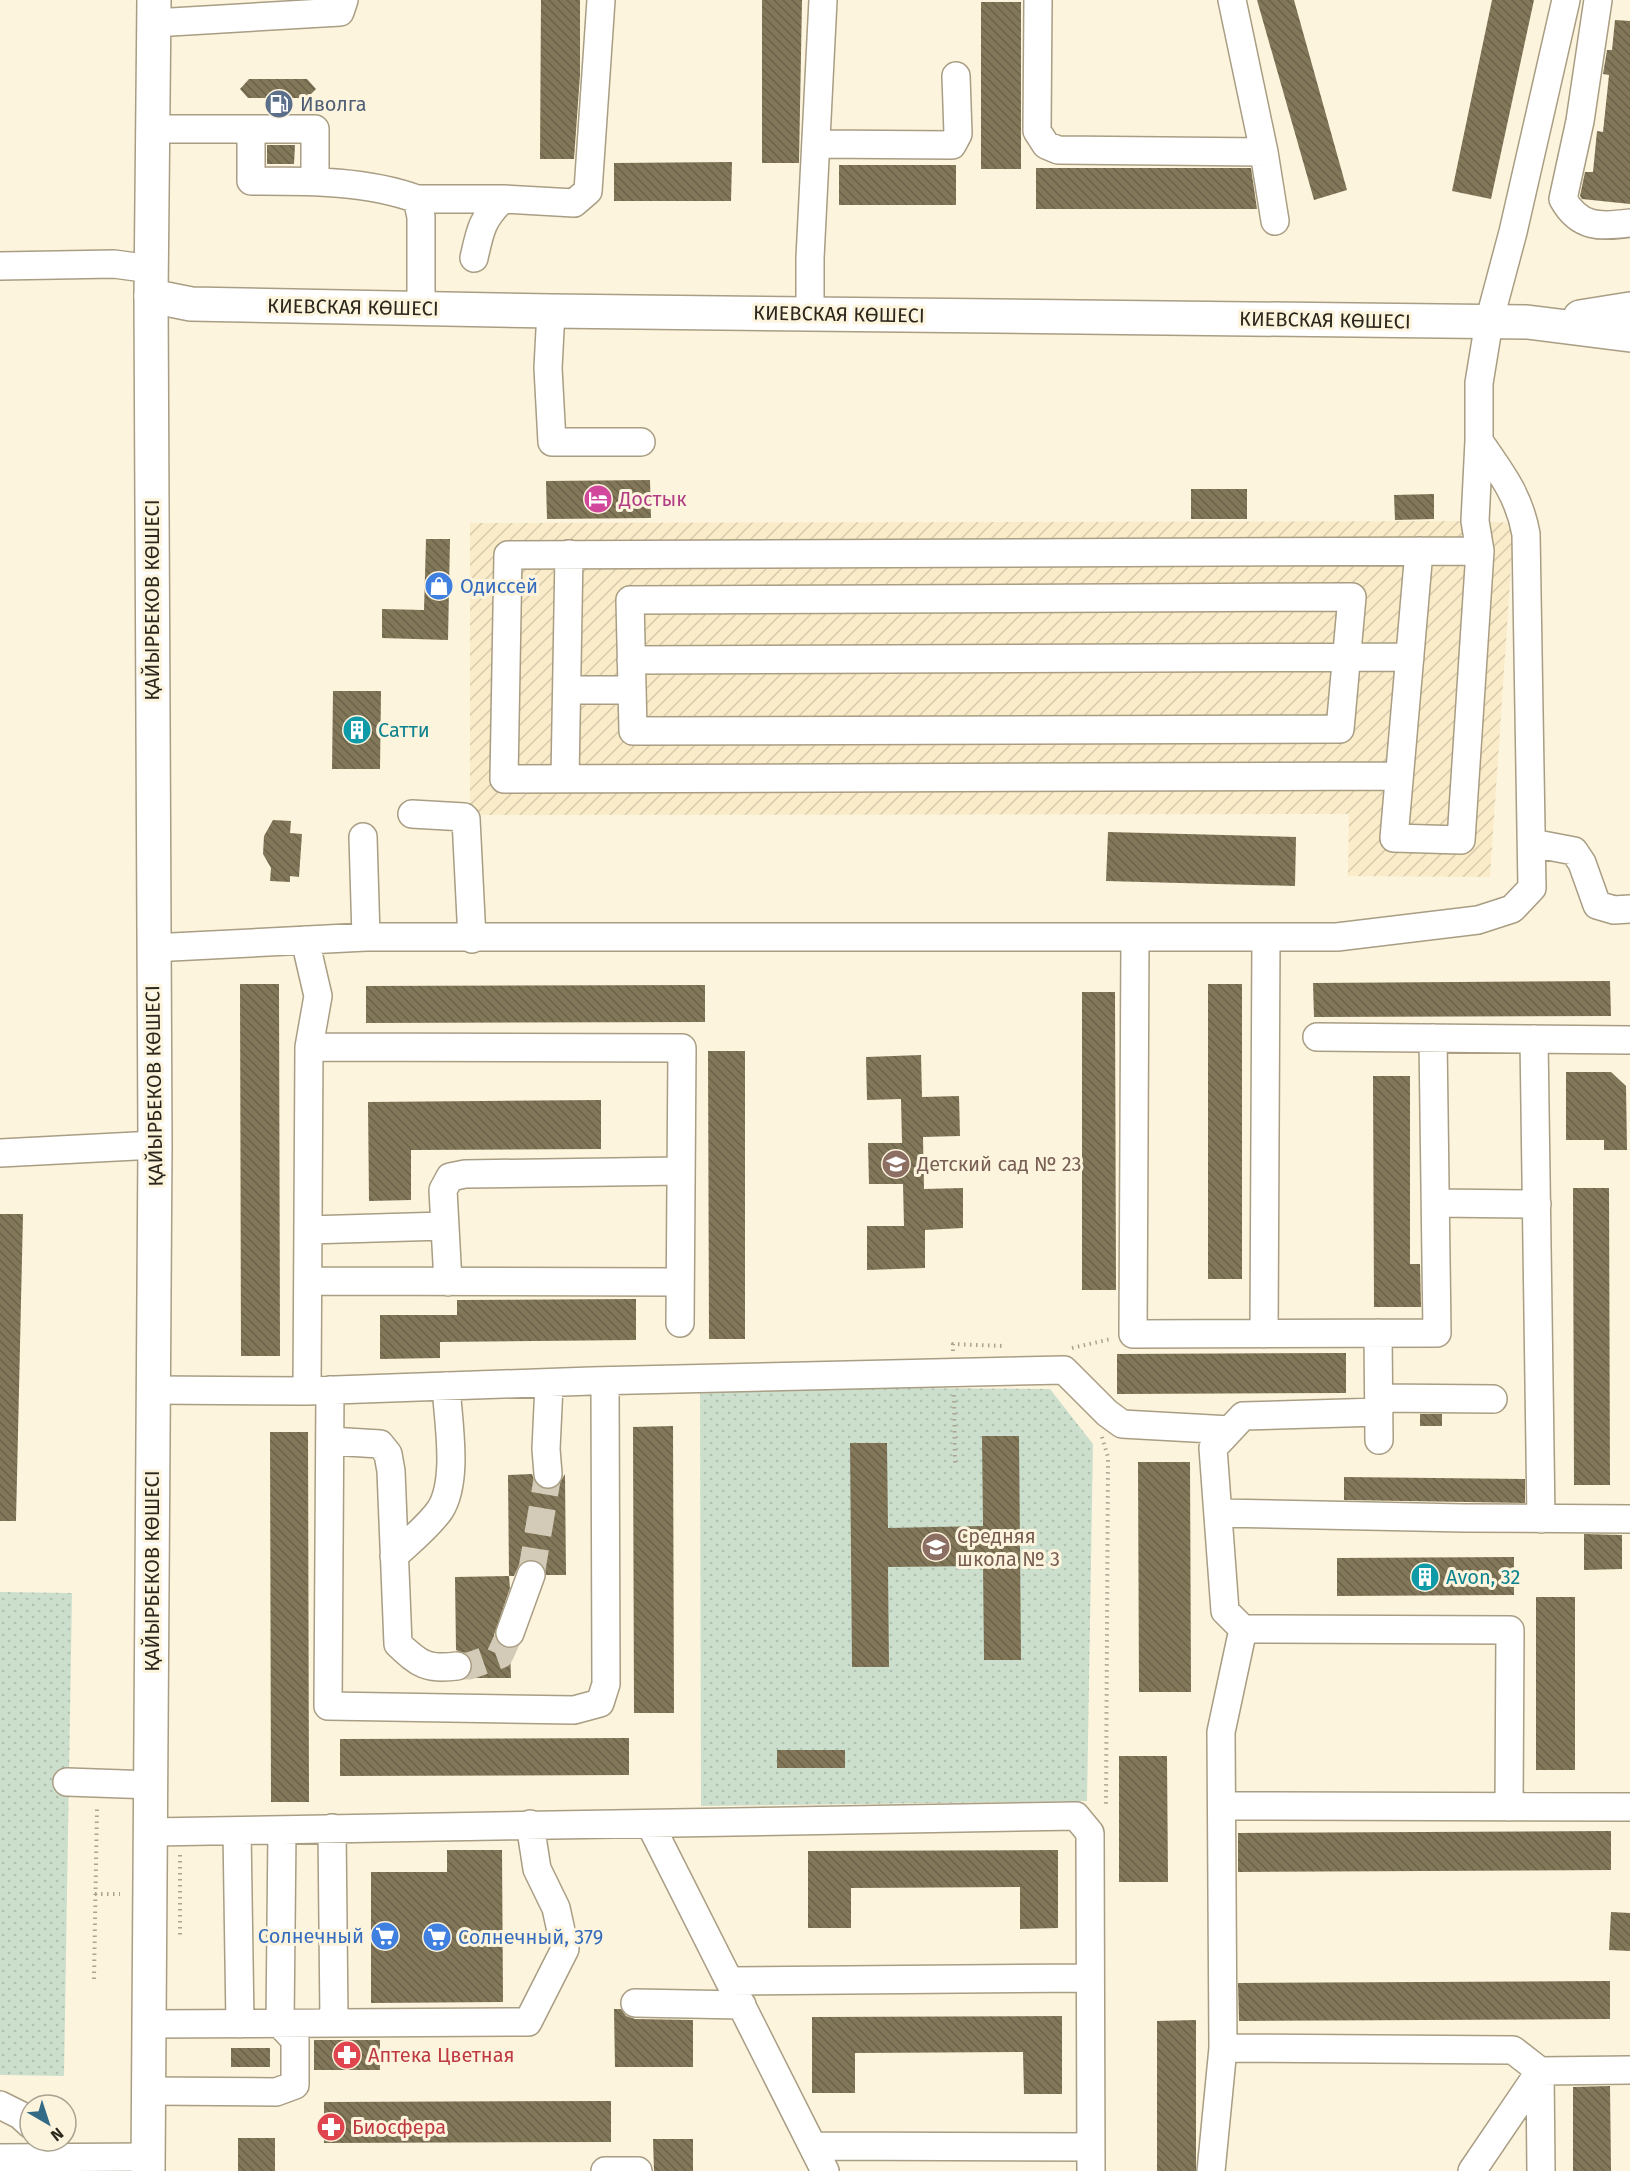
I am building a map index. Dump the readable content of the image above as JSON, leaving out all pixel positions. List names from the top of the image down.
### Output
{
  "streets": {
    "main road": ["КИЕВСКАЯ КӨШЕСІ", "ҚАЙЫРБЕКОВ КӨШЕСІ"]
  },
  "crossings": [
    ["КИЕВСКАЯ КӨШЕСІ", "ҚАЙЫРБЕКОВ КӨШЕСІ"]
  ],
  "places": {
    "fuel station": ["Иволга"],
    "hotel": ["Достык"],
    "shop": ["Одиссей"],
    "building": ["Сатти", "Avon, 32"],
    "school or university": ["Детский сад № 23", "Средняя школа № 3"],
    "supermarket": ["Солнечный", "Солнечный, 379"],
    "pharmacy": ["Аптека Цветная", "Биосфера"]
  },
  "north": "bottom right"
}
